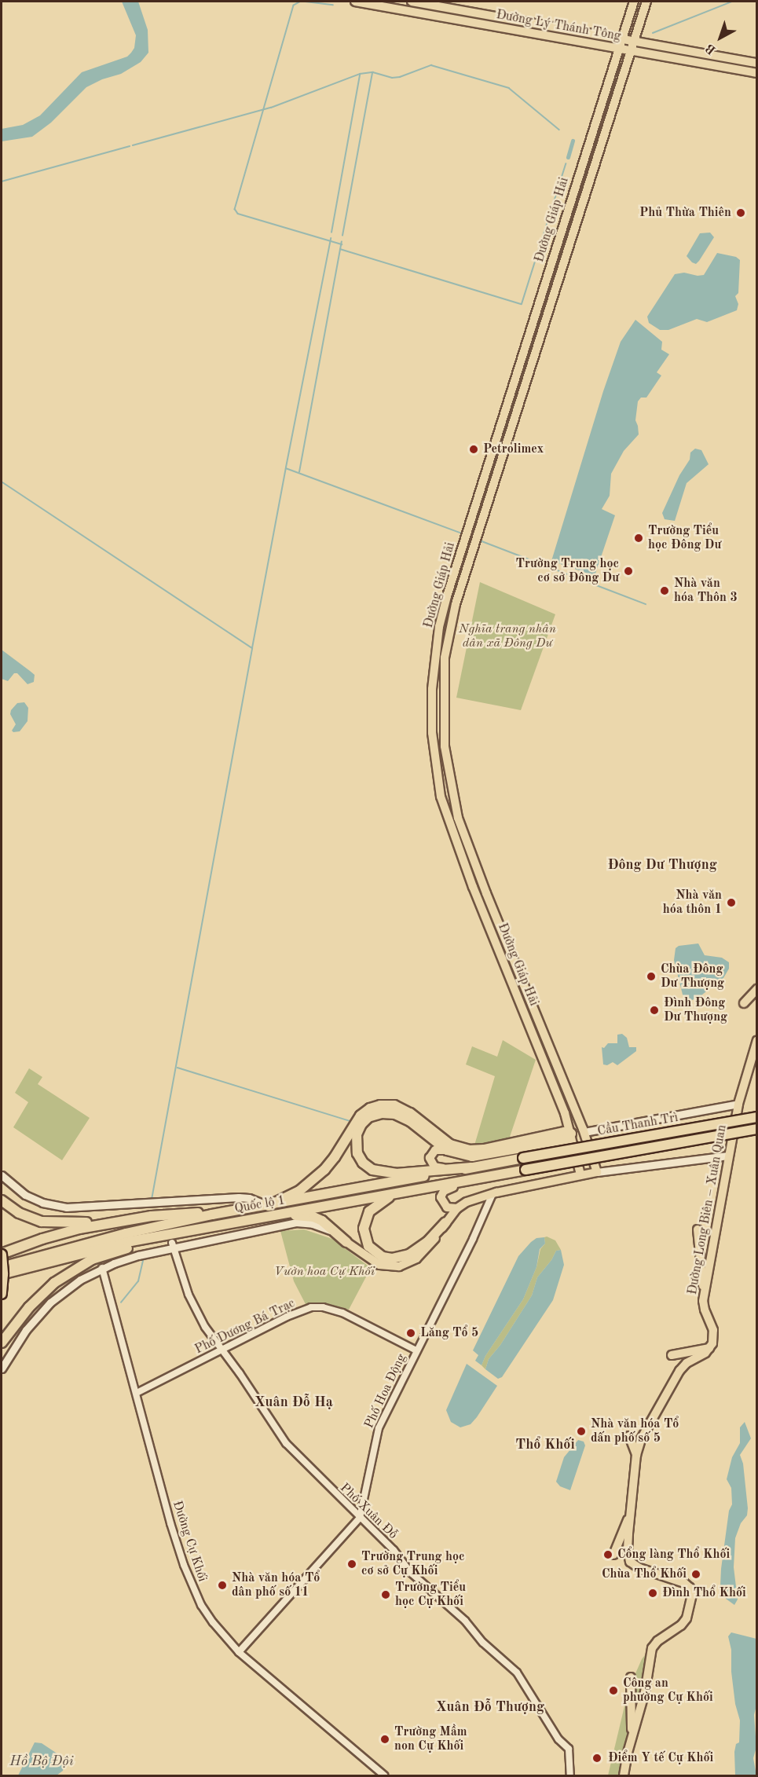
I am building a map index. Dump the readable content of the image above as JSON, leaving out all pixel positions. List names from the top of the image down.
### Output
{
  "streets": {
    "highway": ["Cầu Thanh Trì", "Quốc lộ 1"],
    "main road": ["Đường Lý Thánh Tông", "Đường Giáp Hải", "Đường Long Biên – Xuân Quan"],
    "street": [
      "Phố Dương Bá Trạc",
      "Phố Hoa Động",
      "Phố Xuân Đỗ",
      "Đường Cự Khối"
    ]
  },
  "crossings": [
    ["Đường Lý Thánh Tông", "Đường Giáp Hải"],
    ["Cầu Thanh Trì", "Quốc lộ 1"],
    ["Phố Dương Bá Trạc", "Phố Hoa Động"],
    ["Phố Dương Bá Trạc", "Phố Xuân Đỗ"],
    ["Phố Dương Bá Trạc", "Đường Cự Khối"],
    ["Phố Hoa Động", "Phố Xuân Đỗ"]
  ],
  "districts": [
    "Đông Dư Thượng",
    "Xuân Đỗ Hạ",
    "Thổ Khối",
    "Xuân Đỗ Thượng"
  ],
  "water": ["Hồ Bộ Đội"],
  "parks": ["Nghĩa trang nhân dân xã Đông Dư", "Vườn hoa Cự Khối"],
  "places": [
    "Phủ Thừa Thiên",
    "Petrolimex",
    "Trường Tiểu học Đông Dư",
    "Trường Trung học cơ sở Đông Dư",
    "Nhà văn hóa Thôn 3",
    "Nhà văn hóa thôn 1",
    "Chùa Đông Dư Thượng",
    "Đình Đông Dư Thượng",
    "Lăng Tổ 5",
    "Nhà văn hóa Tổ dấn phố số 5",
    "Cổng làng Thổ Khối",
    "Trường Trung học cơ sở Cự Khối",
    "Chùa Thổ Khối",
    "Nhà văn hóa Tổ dân phố số 11",
    "Đình Thổ Khối",
    "Trường Tiểu học Cự Khối",
    "Công an phường Cự Khối",
    "Trường Mầm non Cự Khối",
    "Điểm Y tế Cự Khối"
  ],
  "north": "bottom left"
}
